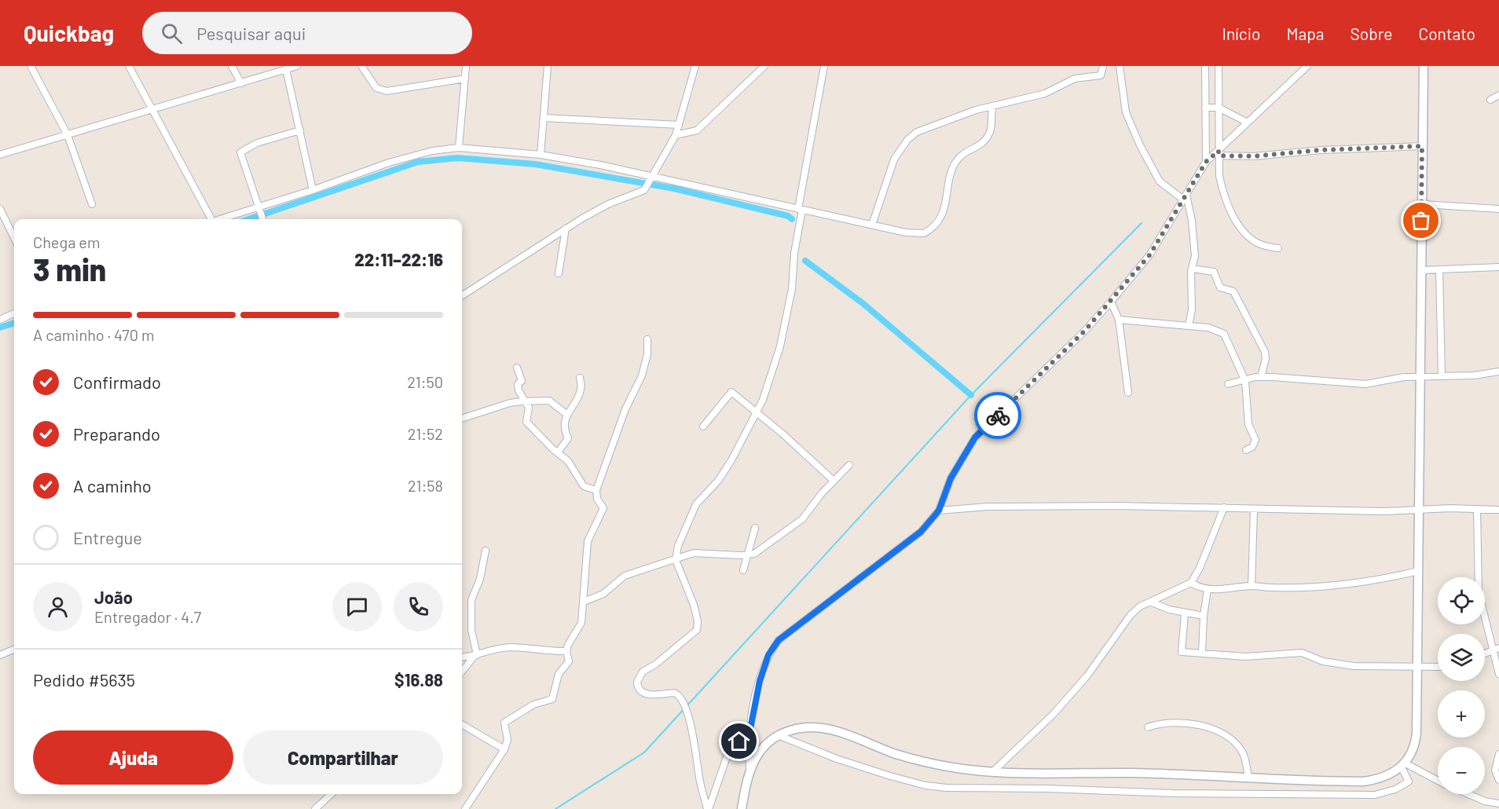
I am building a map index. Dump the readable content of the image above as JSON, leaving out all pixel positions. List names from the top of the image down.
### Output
{
  "page": {
    "header": "Quickbag",
    "search": "Pesquisar aqui",
    "nav": [
      "Início",
      "Mapa",
      "Sobre",
      "Contato"
    ],
    "heading": ["3 min", "Chega em", "22:11–22:16"],
    "panel": [
      "João",
      "Entregador · 4.7",
      "Pedido #5635",
      "$16.88"
    ],
    "bar": "A caminho · 470 m",
    "list": [
      ["Confirmado", "21:50"],
      ["Preparando", "21:52"],
      ["A caminho", "21:58"],
      "Entregue"
    ],
    "map_buttons": ["+", "−"],
    "buttons": ["Ajuda", "Compartilhar"]
  }
}
